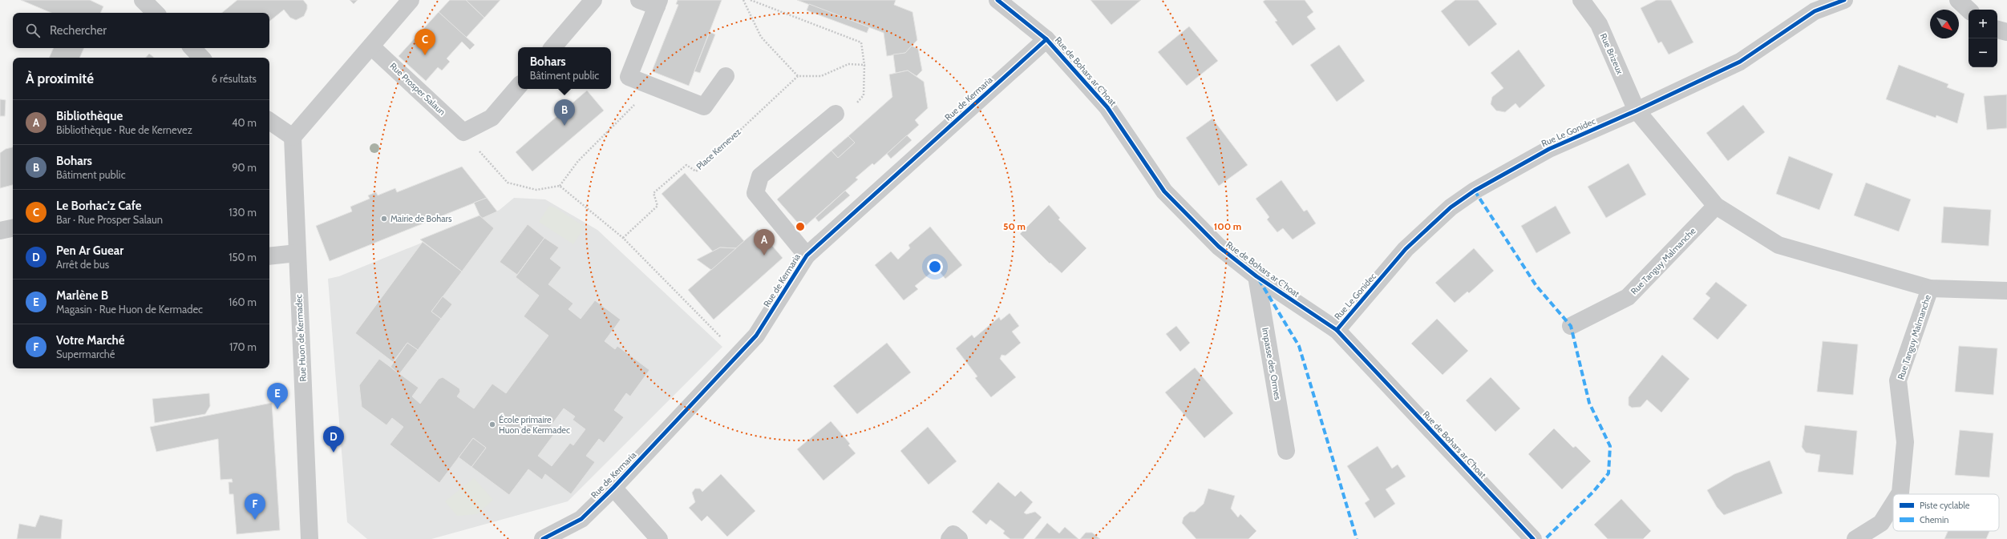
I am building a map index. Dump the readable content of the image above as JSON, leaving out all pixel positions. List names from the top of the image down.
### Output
{
  "streets": {
    "street": [
      "Rue Brizeux",
      "Rue de Bohars ar C'hoat",
      "Rue Prosper Salaun",
      "Rue de Kermaria",
      "Rue Le Gonidec",
      "Rue Tanguy Malmanche",
      "Rue Huon de Kermadec",
      "Impasse des Ormes"
    ],
    "path": ["Place Kernevez"]
  },
  "crossings": [
    ["Rue Brizeux", "Rue Le Gonidec"],
    ["Rue Brizeux", "Rue Tanguy Malmanche"],
    ["Rue de Bohars ar C'hoat", "Rue de Kermaria"],
    ["Rue de Bohars ar C'hoat", "Rue Le Gonidec"],
    ["Rue de Bohars ar C'hoat", "Impasse des Ormes"],
    ["Rue Le Gonidec", "Rue Tanguy Malmanche"]
  ],
  "places": ["Mairie de Bohars", "École primaire Huon de Kermadec"],
  "legend": ["Piste cyclable", "Chemin"],
  "north": "bottom right",
  "page": {
    "map_buttons": ["+", "−"],
    "search": "Rechercher",
    "pins": [
      "C",
      "B",
      "A",
      "E",
      "D",
      "F"
    ],
    "popup": ["Bohars", "Bâtiment public"],
    "heading": ["À proximité", "6 résultats"],
    "list": [
      {
        "mark": "A",
        "name": "Bibliothèque",
        "note": "Bibliothèque · Rue de Kernevez",
        "value": "40 m"
      },
      {
        "mark": "B",
        "name": "Bohars",
        "note": "Bâtiment public",
        "value": "90 m"
      },
      {
        "mark": "C",
        "name": "Le Borhac'z Cafe",
        "note": "Bar · Rue Prosper Salaun",
        "value": "130 m"
      },
      {
        "mark": "D",
        "name": "Pen Ar Guear",
        "note": "Arrêt de bus",
        "value": "150 m"
      },
      {
        "mark": "E",
        "name": "Marlène B",
        "note": "Magasin · Rue Huon de Kermadec",
        "value": "160 m"
      },
      {
        "mark": "F",
        "name": "Votre Marché",
        "note": "Supermarché",
        "value": "170 m"
      }
    ]
  },
  "rings": ["50 m", "100 m"]
}
